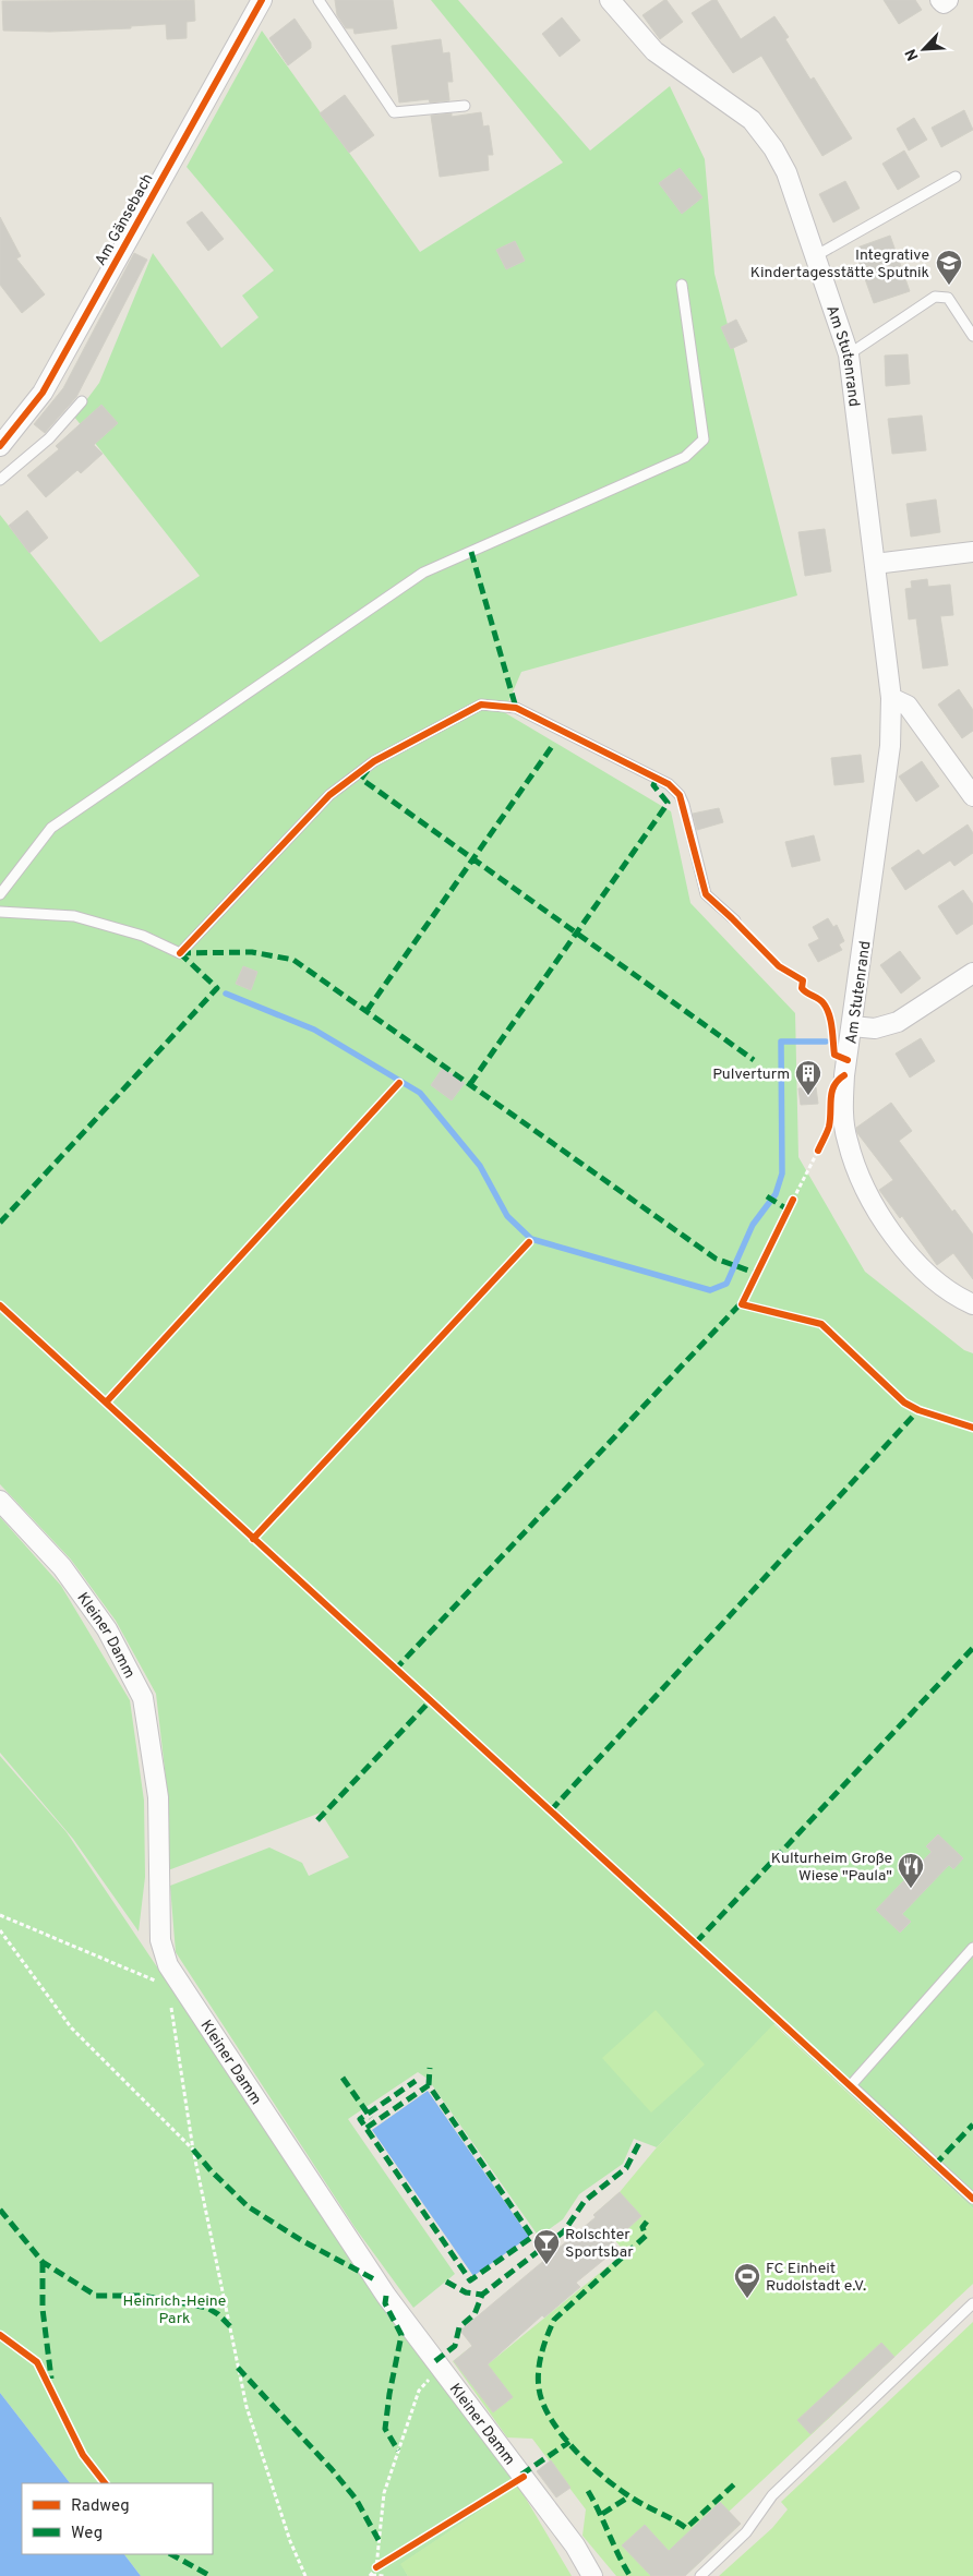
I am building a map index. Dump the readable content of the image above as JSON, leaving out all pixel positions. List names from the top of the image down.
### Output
{
  "streets": {
    "street": ["Am Gänsebach", "Am Stutenrand", "Kleiner Damm"]
  },
  "parks": ["Heinrich-Heine Park"],
  "places": {
    "school or university": ["Integrative Kindertagesstätte Sputnik"],
    "building": ["Pulverturm"],
    "restaurant": ["Kulturheim Große Wiese \"Paula\""],
    "bar": ["Rolschter Sportsbar"],
    "sports": ["FC Einheit Rudolstadt e.V."]
  },
  "legend": ["Radweg", "Weg"],
  "north": "bottom left"
}
